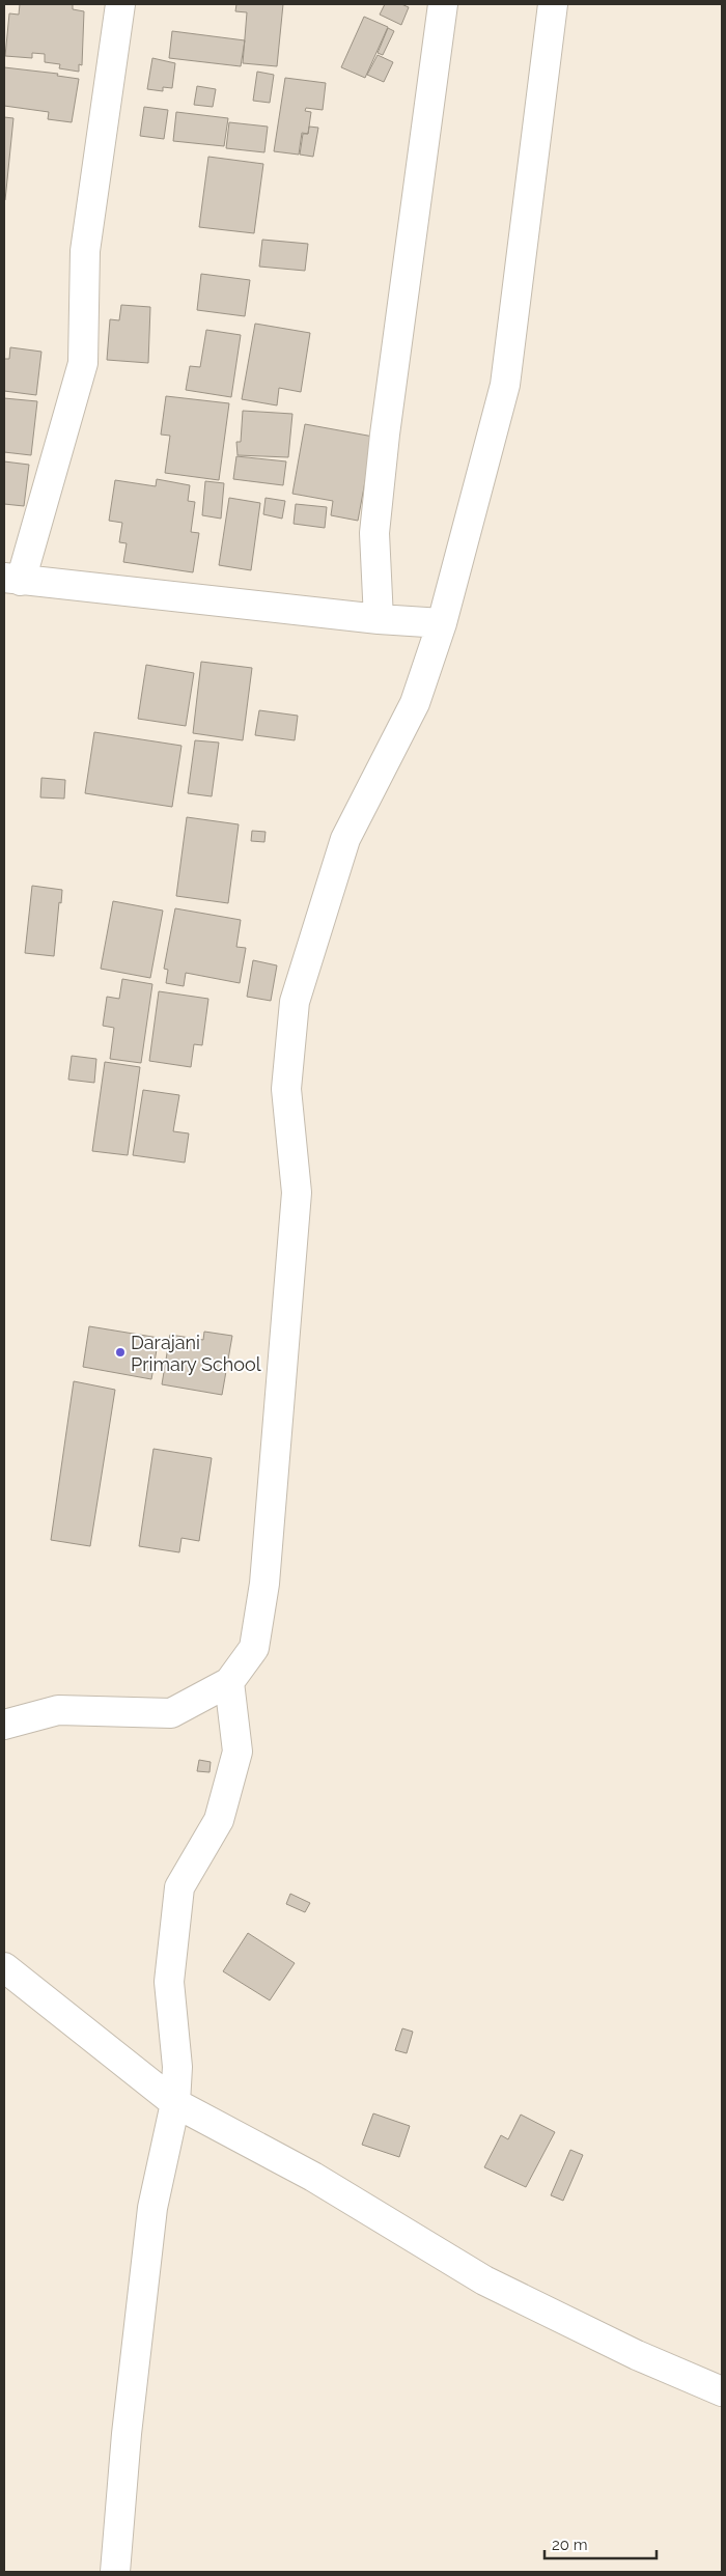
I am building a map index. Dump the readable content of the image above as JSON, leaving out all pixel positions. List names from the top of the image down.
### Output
{
  "places": ["Darajani Primary School"],
  "scale_bar": "20 m"
}
